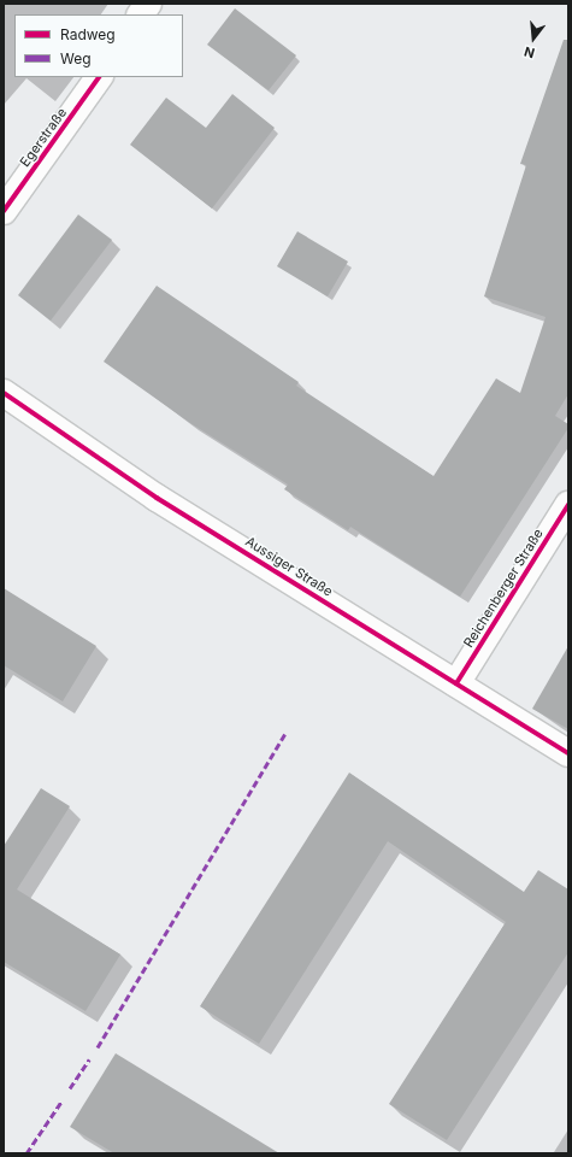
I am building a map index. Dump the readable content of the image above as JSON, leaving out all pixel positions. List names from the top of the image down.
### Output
{
  "streets": {
    "street": ["Egerstraße", "Aussiger Straße", "Reichenberger Straße"]
  },
  "crossings": [
    ["Aussiger Straße", "Reichenberger Straße"]
  ],
  "legend": ["Radweg", "Weg"],
  "north": "bottom"
}
